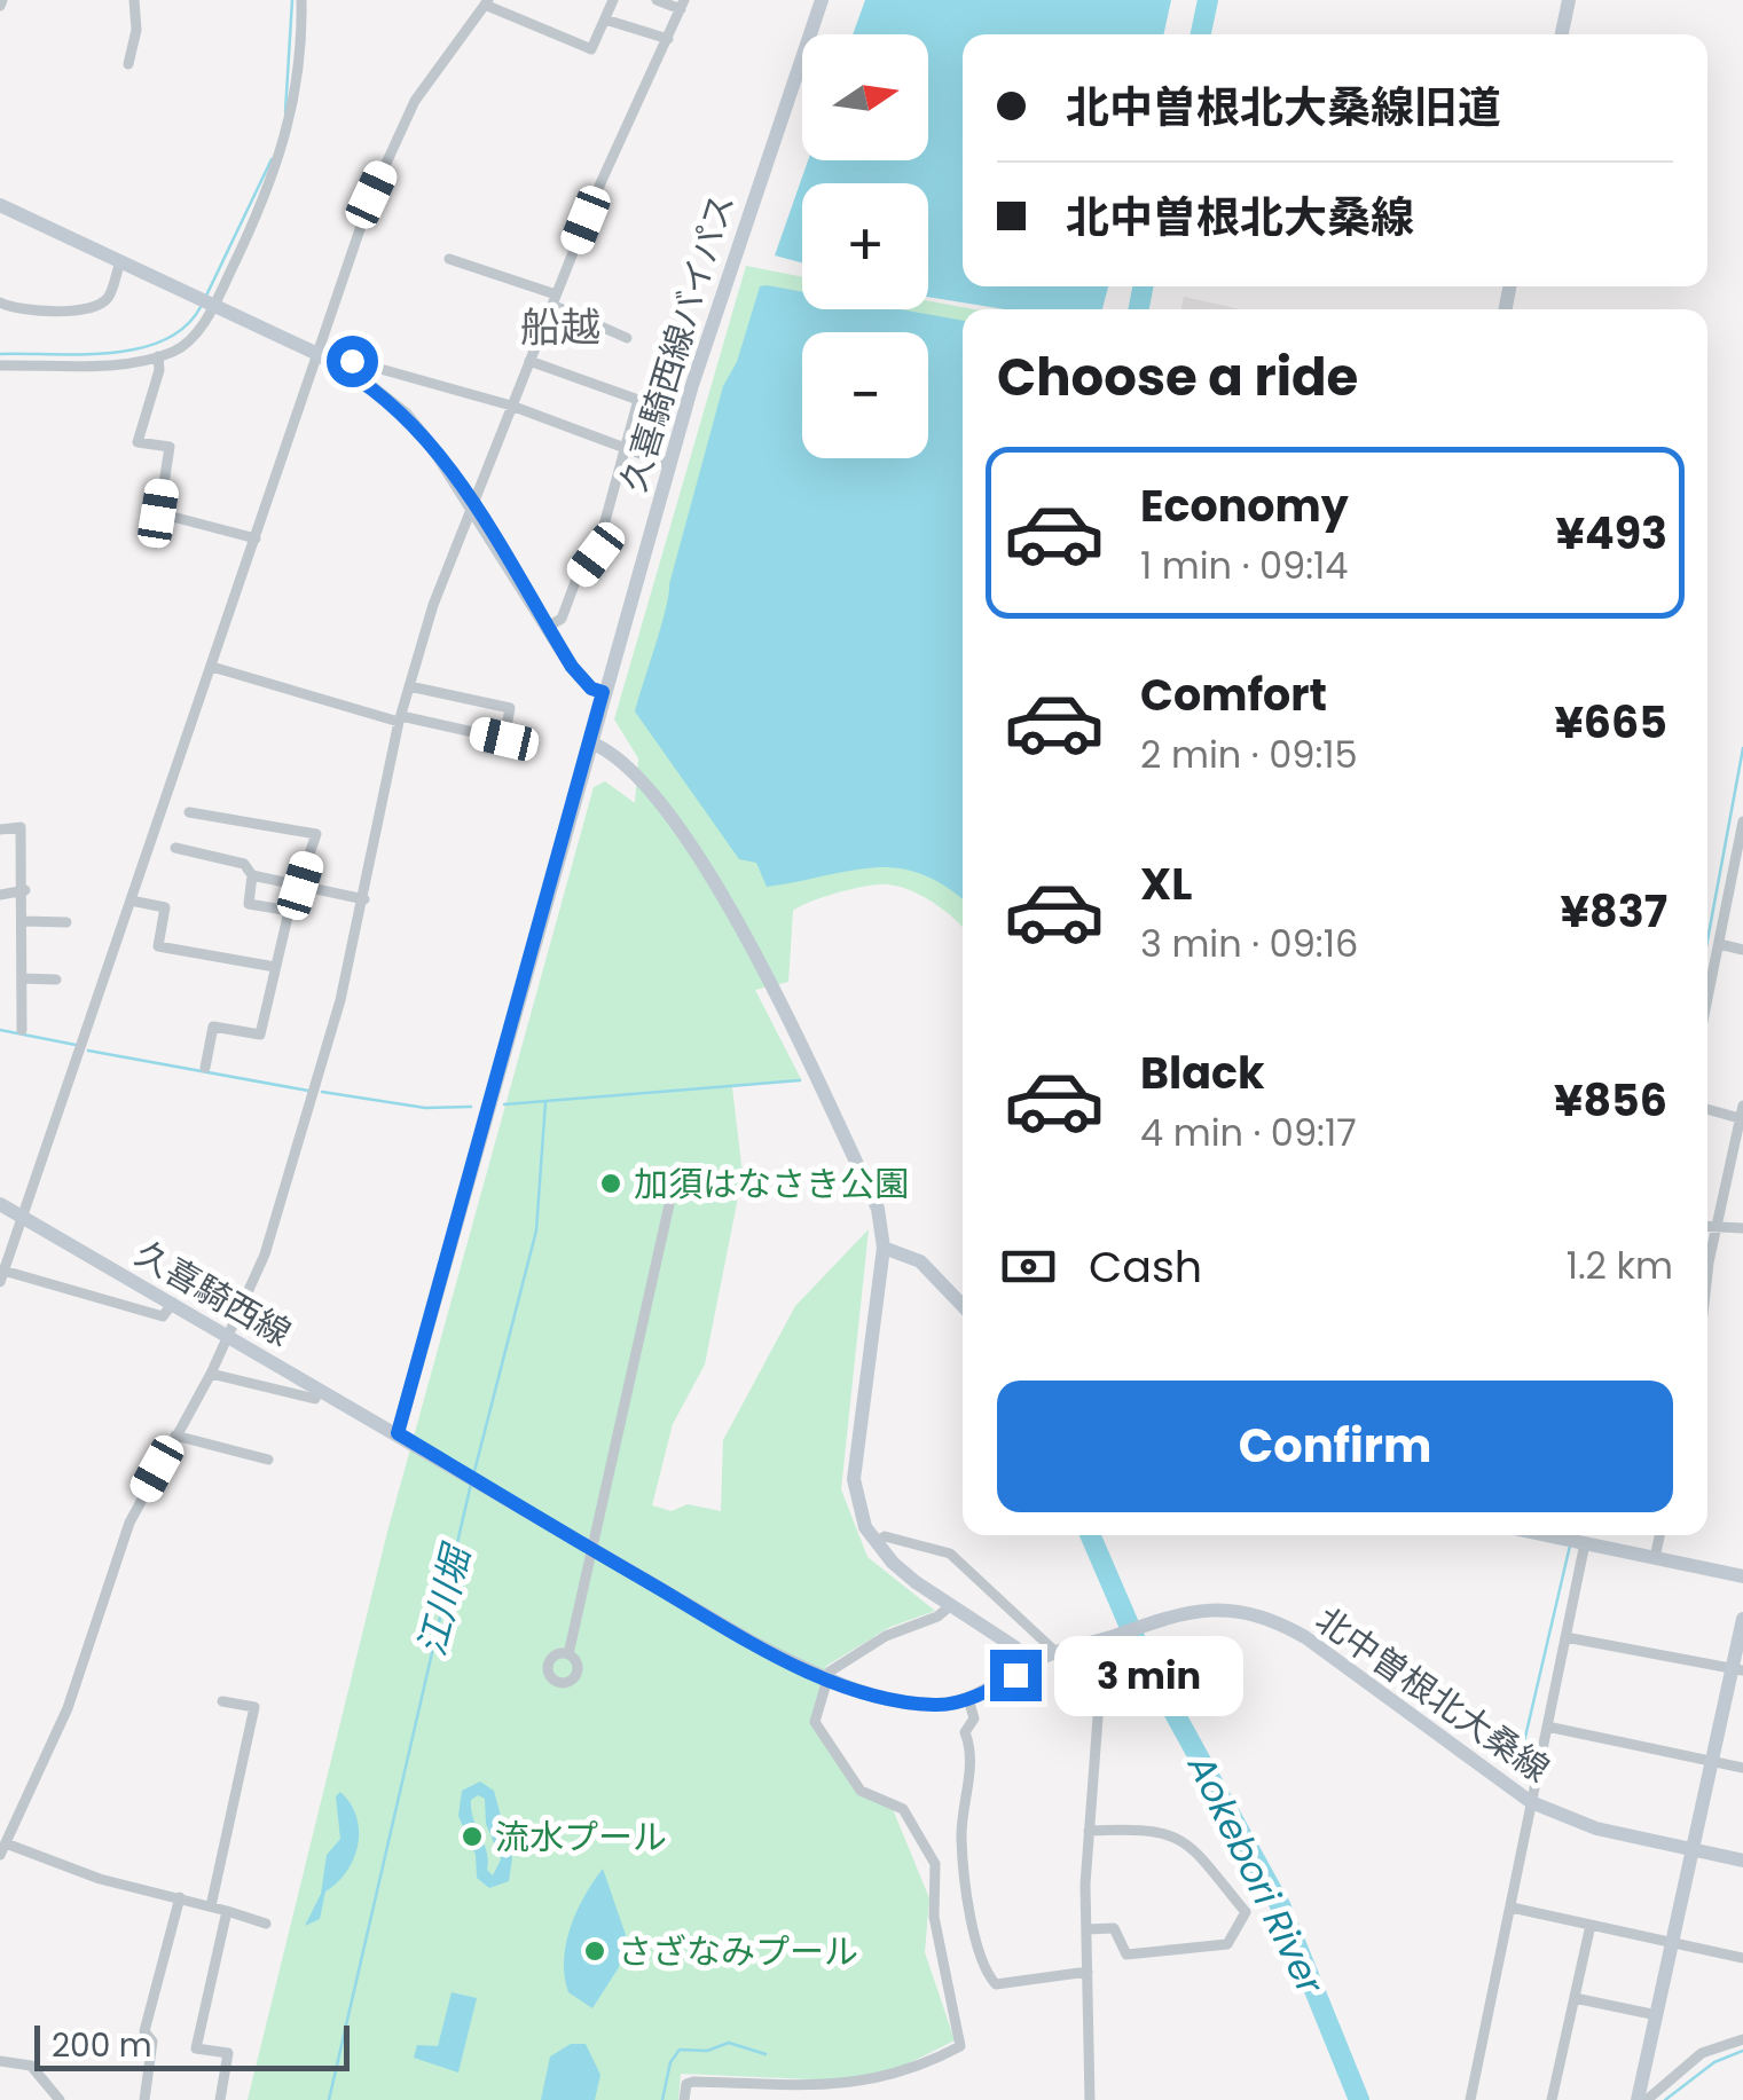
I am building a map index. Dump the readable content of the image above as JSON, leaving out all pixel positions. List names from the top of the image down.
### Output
{
  "streets": {
    "main road": ["久喜騎西線バイパス", "久喜騎西線", "北中曽根北大桑線"]
  },
  "crossings": [
    ["久喜騎西線バイパス", "久喜騎西線"],
    ["久喜騎西線バイパス", "北中曽根北大桑線"],
    ["久喜騎西線", "北中曽根北大桑線"]
  ],
  "districts": ["船越"],
  "water": ["江川堀", "Aokebori River"],
  "places": ["加須はなさき公園", "流水プール", "さざなみプール"],
  "scale_bar": "200 m",
  "north": "right",
  "page": {
    "map_buttons": ["+", "−"],
    "banner": ["北中曽根北大桑線旧道", "北中曽根北大桑線"],
    "heading": "Choose a ride",
    "list": [
      {
        "name": "Economy",
        "note": "1 min · 09:14",
        "value": "¥493"
      },
      {
        "name": "Comfort",
        "note": "2 min · 09:15",
        "value": "¥665"
      },
      {
        "name": "XL",
        "note": "3 min · 09:16",
        "value": "¥837"
      },
      {
        "name": "Black",
        "note": "4 min · 09:17",
        "value": "¥856"
      }
    ],
    "pay": ["Cash", "1.2 km"],
    "buttons": "Confirm",
    "bubble": "3 min",
    "scale": "200 m"
  }
}
